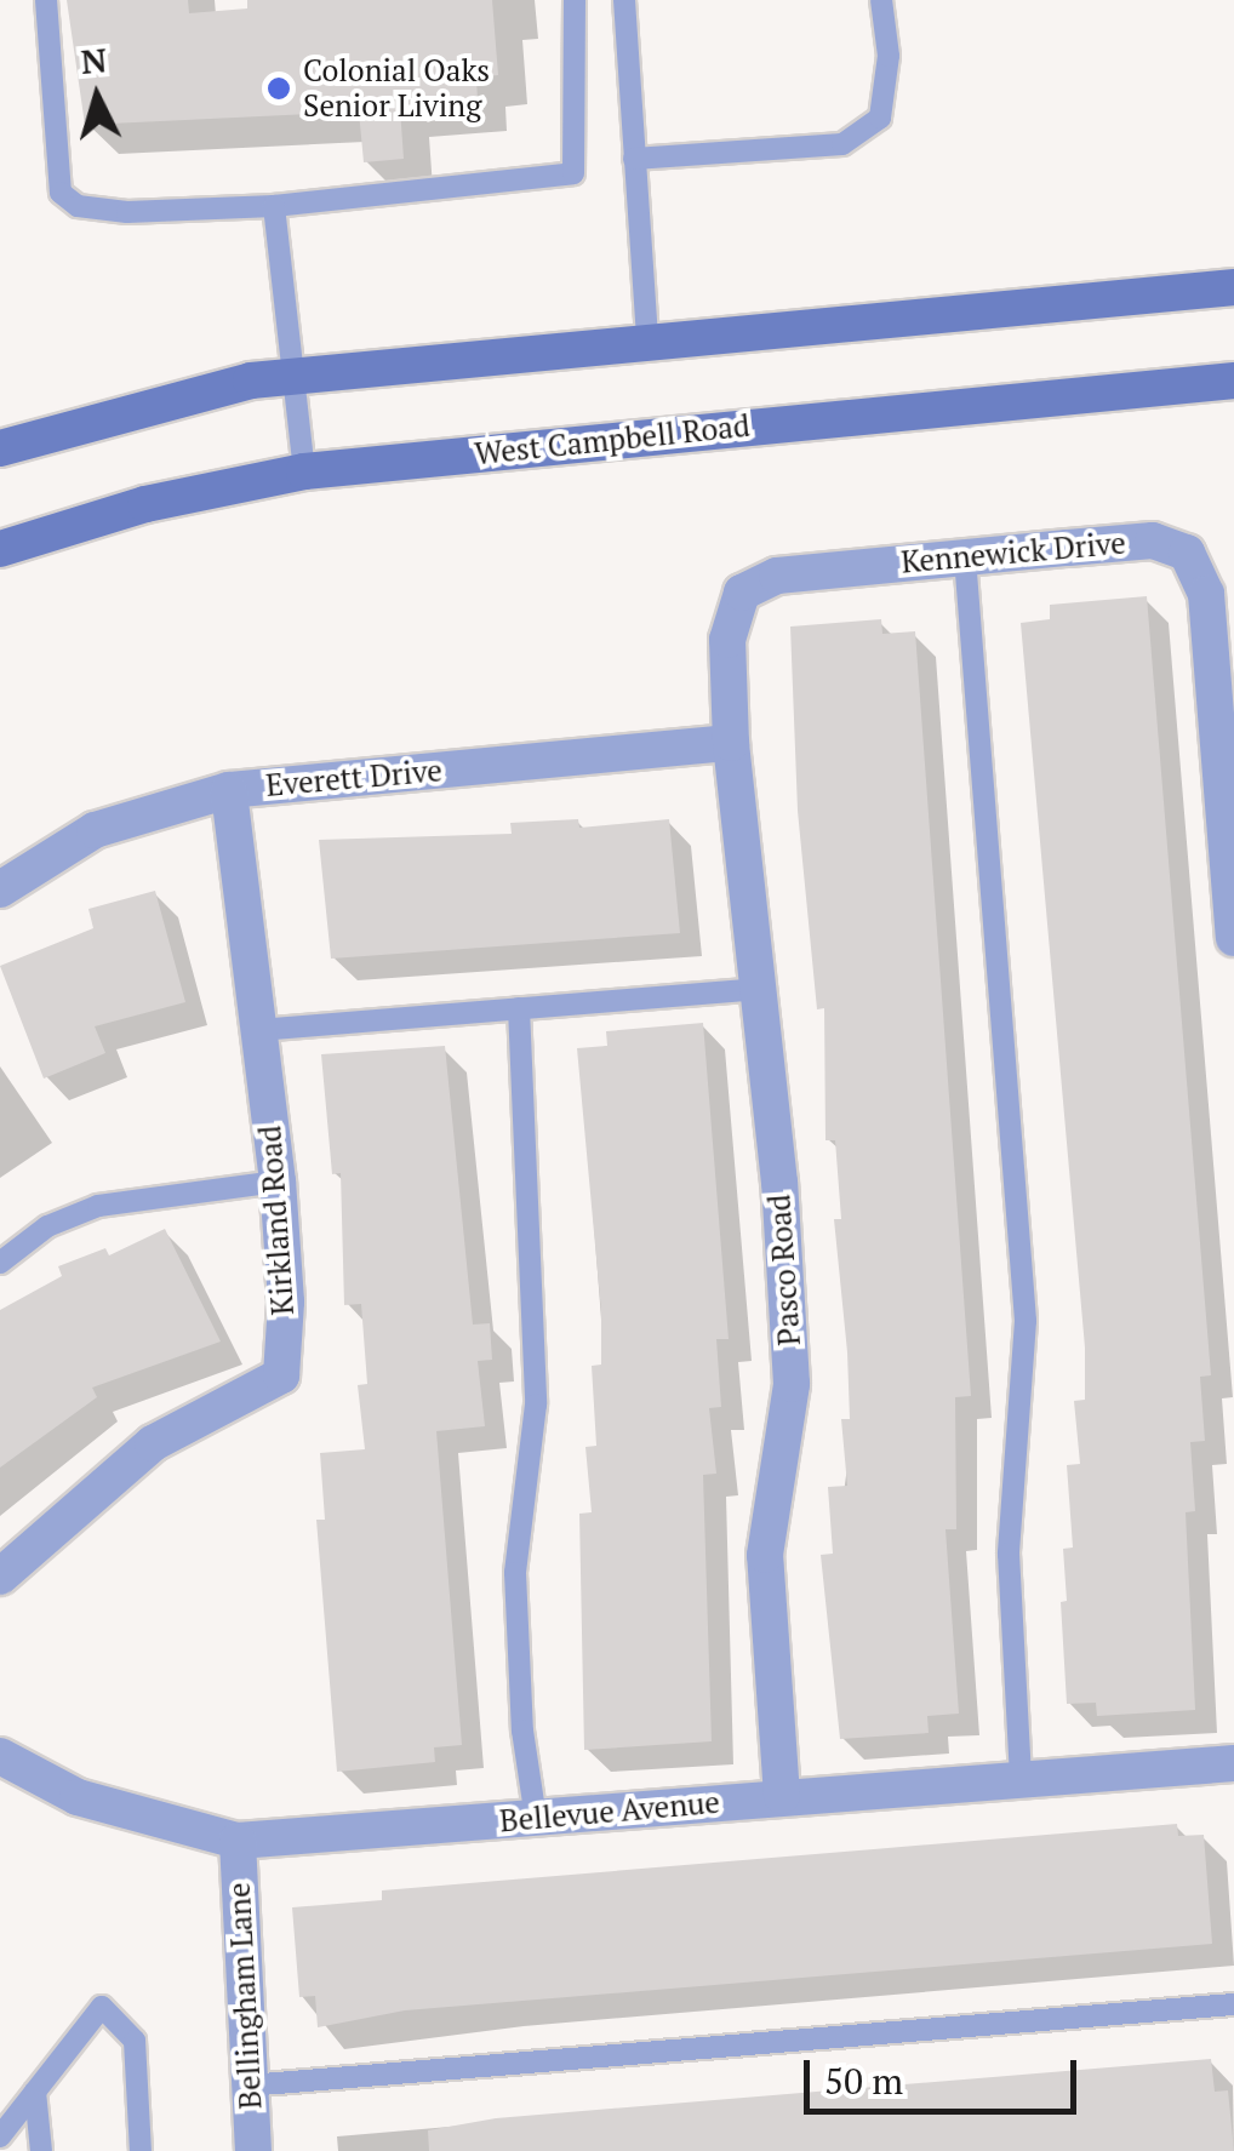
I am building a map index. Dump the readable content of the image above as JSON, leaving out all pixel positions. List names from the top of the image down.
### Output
{
  "streets": {
    "main road": ["West Campbell Road"],
    "street": [
      "Kennewick Drive",
      "Everett Drive",
      "Kirkland Road",
      "Pasco Road",
      "Bellevue Avenue",
      "Bellingham Lane"
    ]
  },
  "crossings": [
    ["Kennewick Drive", "Pasco Road"],
    ["Everett Drive", "Kirkland Road"],
    ["Everett Drive", "Pasco Road"],
    ["Pasco Road", "Bellevue Avenue"],
    ["Bellevue Avenue", "Bellingham Lane"]
  ],
  "places": ["Colonial Oaks Senior Living"],
  "scale_bar": "50 m",
  "north": "top"
}
